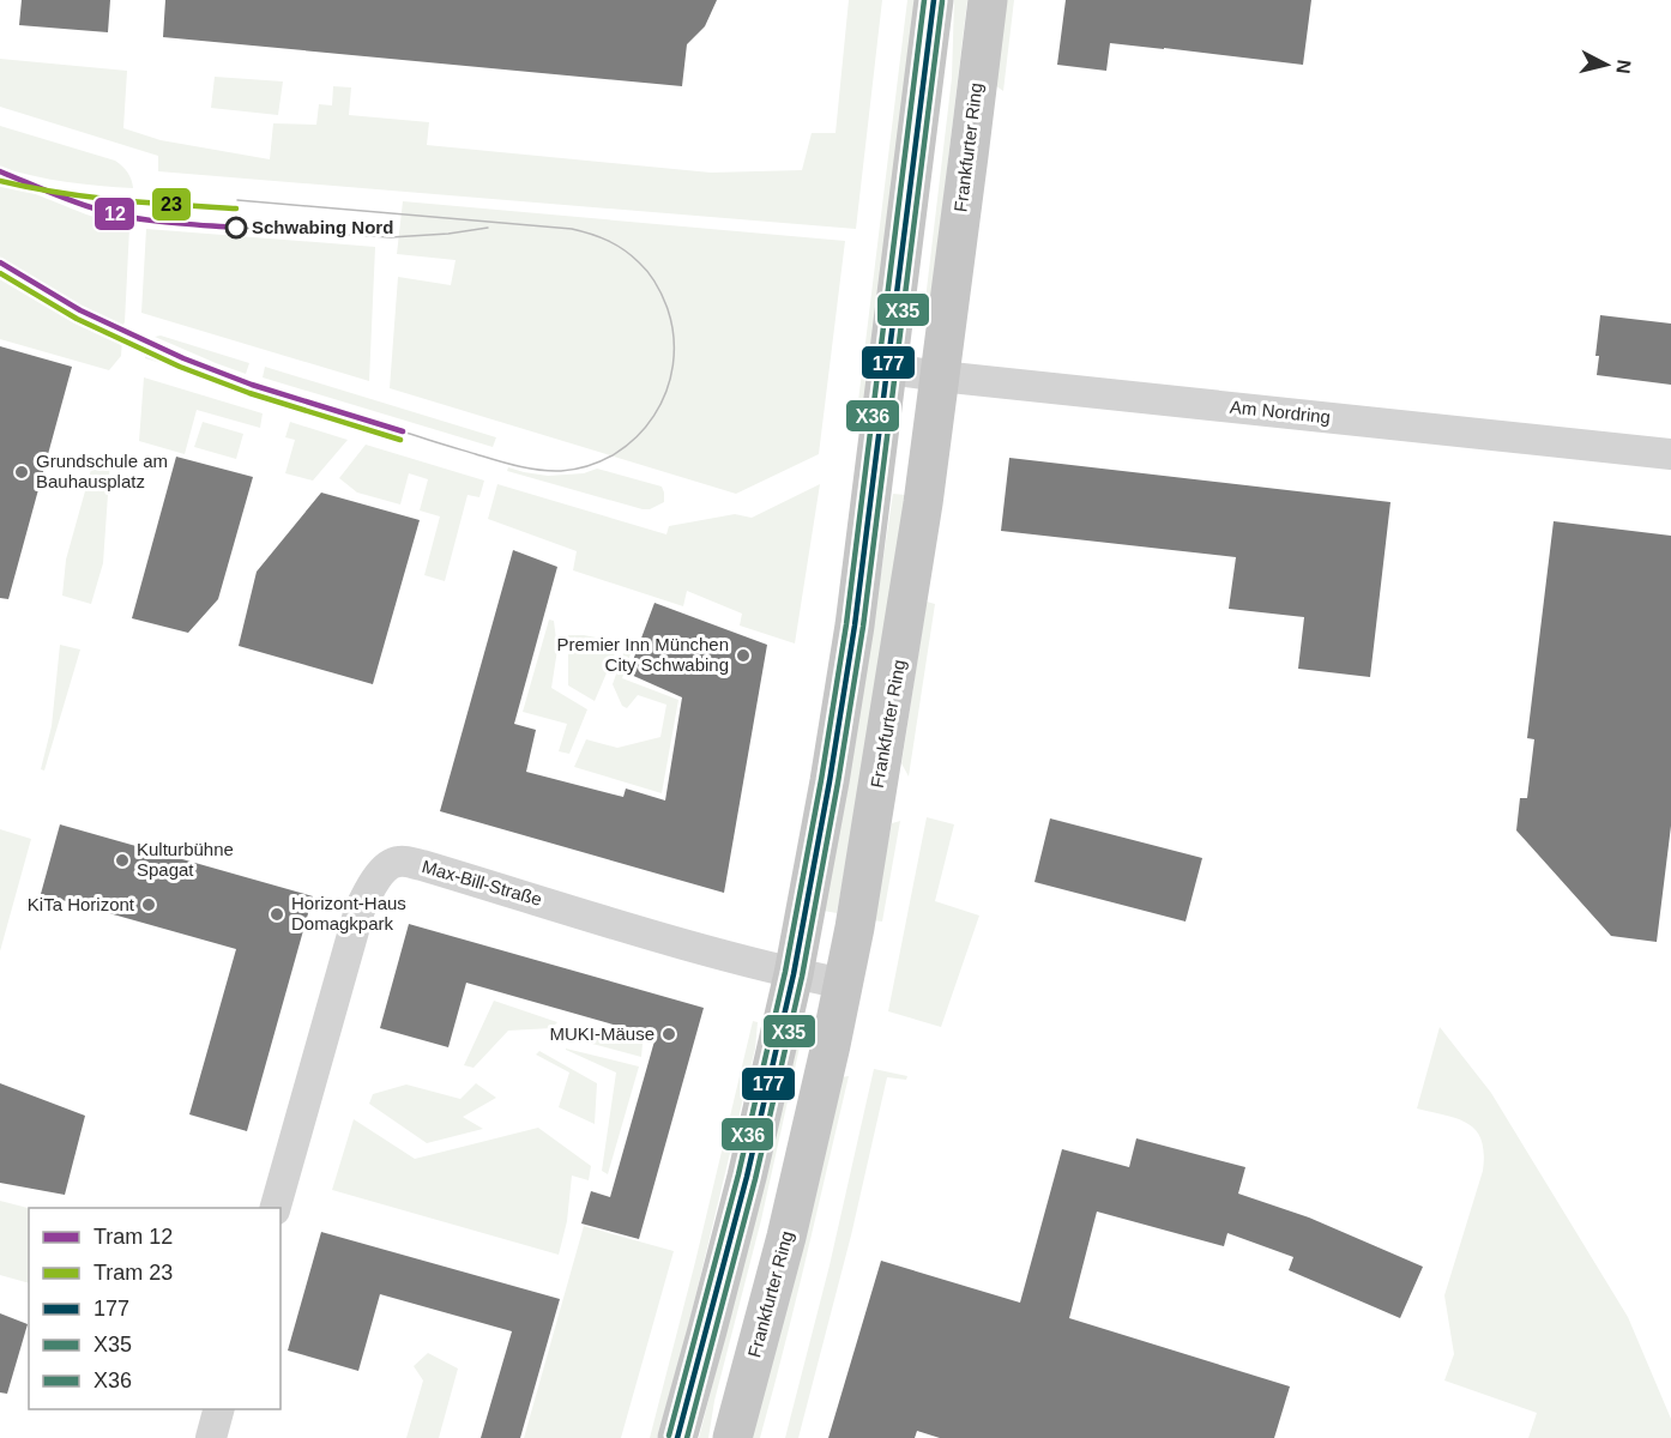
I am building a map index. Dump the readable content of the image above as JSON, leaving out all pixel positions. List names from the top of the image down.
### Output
{
  "streets": {
    "main road": ["Frankfurter Ring"],
    "street": ["Am Nordring", "Max-Bill-Straße"]
  },
  "crossings": [
    ["Frankfurter Ring", "Am Nordring"],
    ["Frankfurter Ring", "Max-Bill-Straße"]
  ],
  "places": [
    "Schwabing Nord",
    "Grundschule am Bauhausplatz",
    "Premier Inn München City Schwabing",
    "Kulturbühne Spagat",
    "KiTa Horizont",
    "Horizont-Haus Domagkpark",
    "MUKI-Mäuse"
  ],
  "lines": [
    "transit line 177",
    "transit line X36",
    "transit line X35",
    "tram line 12",
    "tram line 23"
  ],
  "legend": [
    "Tram 12",
    "Tram 23",
    "177",
    "X35",
    "X36"
  ],
  "north": "right"
}
